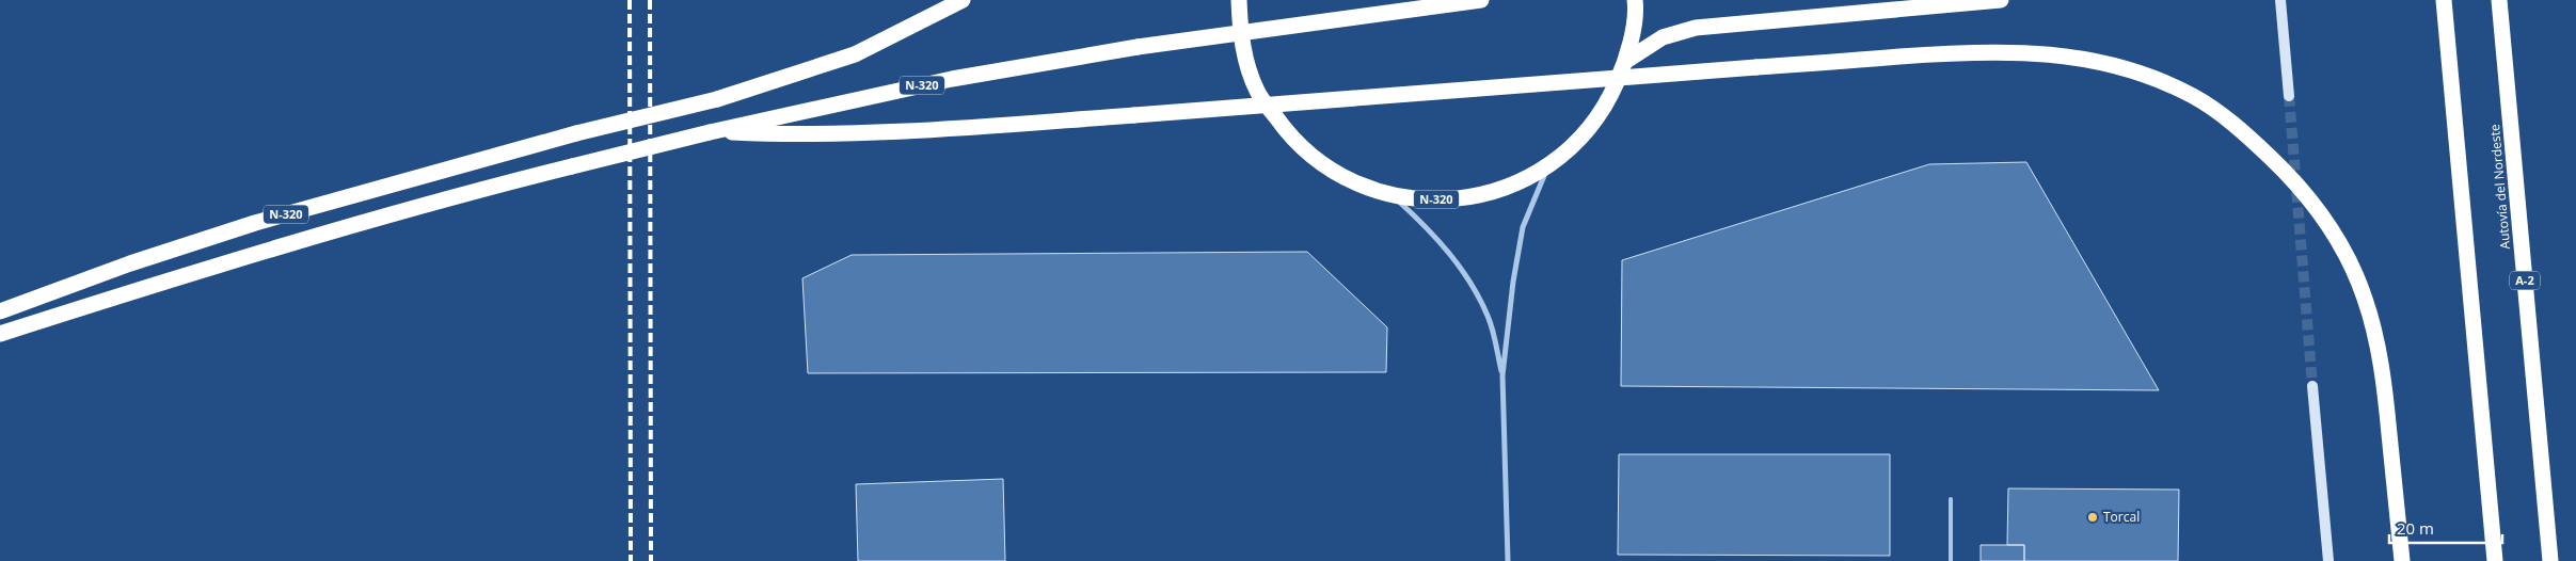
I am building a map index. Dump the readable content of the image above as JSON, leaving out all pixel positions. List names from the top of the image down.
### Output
{
  "streets": {
    "highway": ["N-320", "Autovía del Nordeste", "A-2"]
  },
  "places": ["Torcal"],
  "scale_bar": "20 m"
}
